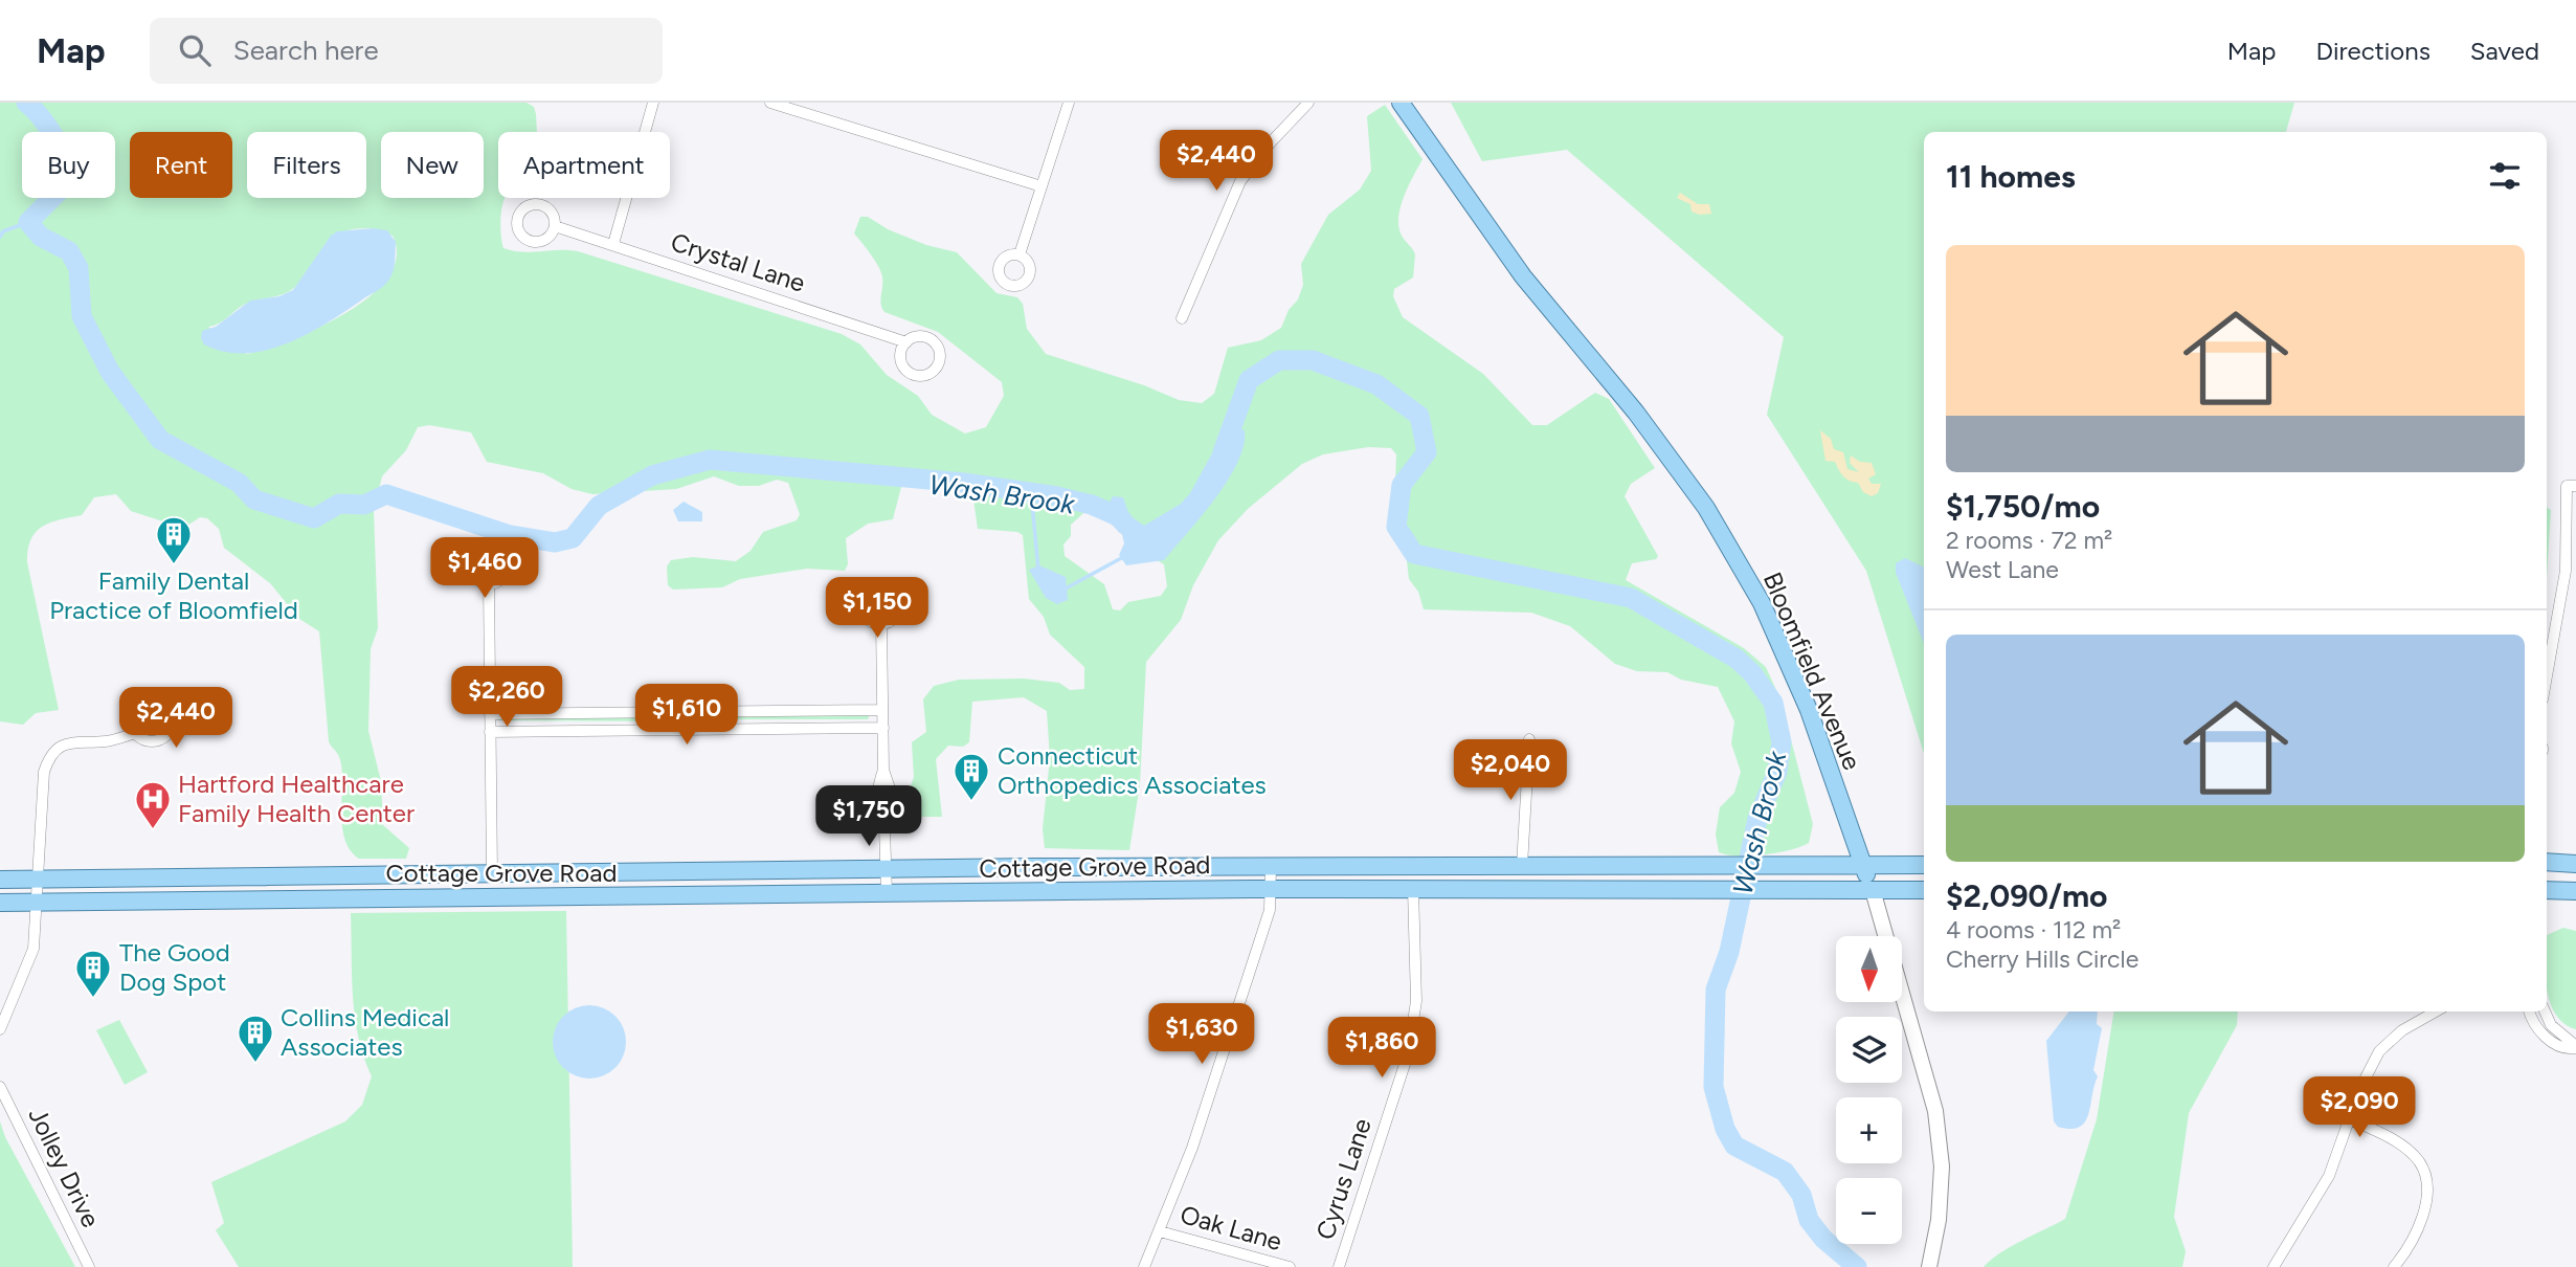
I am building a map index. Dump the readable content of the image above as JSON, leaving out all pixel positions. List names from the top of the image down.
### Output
{
  "streets": {
    "main road": ["Bloomfield Avenue", "Cottage Grove Road"],
    "street": [
      "Crystal Lane",
      "Jolley Drive",
      "Cyrus Lane",
      "Oak Lane"
    ]
  },
  "crossings": [
    ["Bloomfield Avenue", "Cottage Grove Road"],
    ["Cottage Grove Road", "Cyrus Lane"]
  ],
  "water": ["Wash Brook"],
  "places": {
    "building": [
      "Family Dental Practice of Bloomfield",
      "Connecticut Orthopedics Associates",
      "The Good Dog Spot",
      "Collins Medical Associates"
    ],
    "hospital": ["Hartford Healthcare Family Health Center"]
  },
  "north": "bottom",
  "page": {
    "header": "Map",
    "search": "Search here",
    "nav": ["Map", "Directions", "Saved"],
    "price": [
      "$2,440",
      "$1,460",
      "$1,150",
      "$2,260",
      "$1,610",
      "$2,440",
      "$2,040",
      "$1,750",
      "$1,630",
      "$1,860",
      "$2,090"
    ],
    "chip": [
      "Buy",
      "Rent",
      "Filters",
      "New",
      "Apartment"
    ],
    "heading": "11 homes",
    "list": [
      {
        "name": "$1,750/mo",
        "note": "2 rooms · 72 m² · West Lane"
      },
      {
        "name": "$2,090/mo",
        "note": "4 rooms · 112 m² · Cherry Hills Circle"
      }
    ],
    "map_buttons": ["+", "−"]
  }
}
